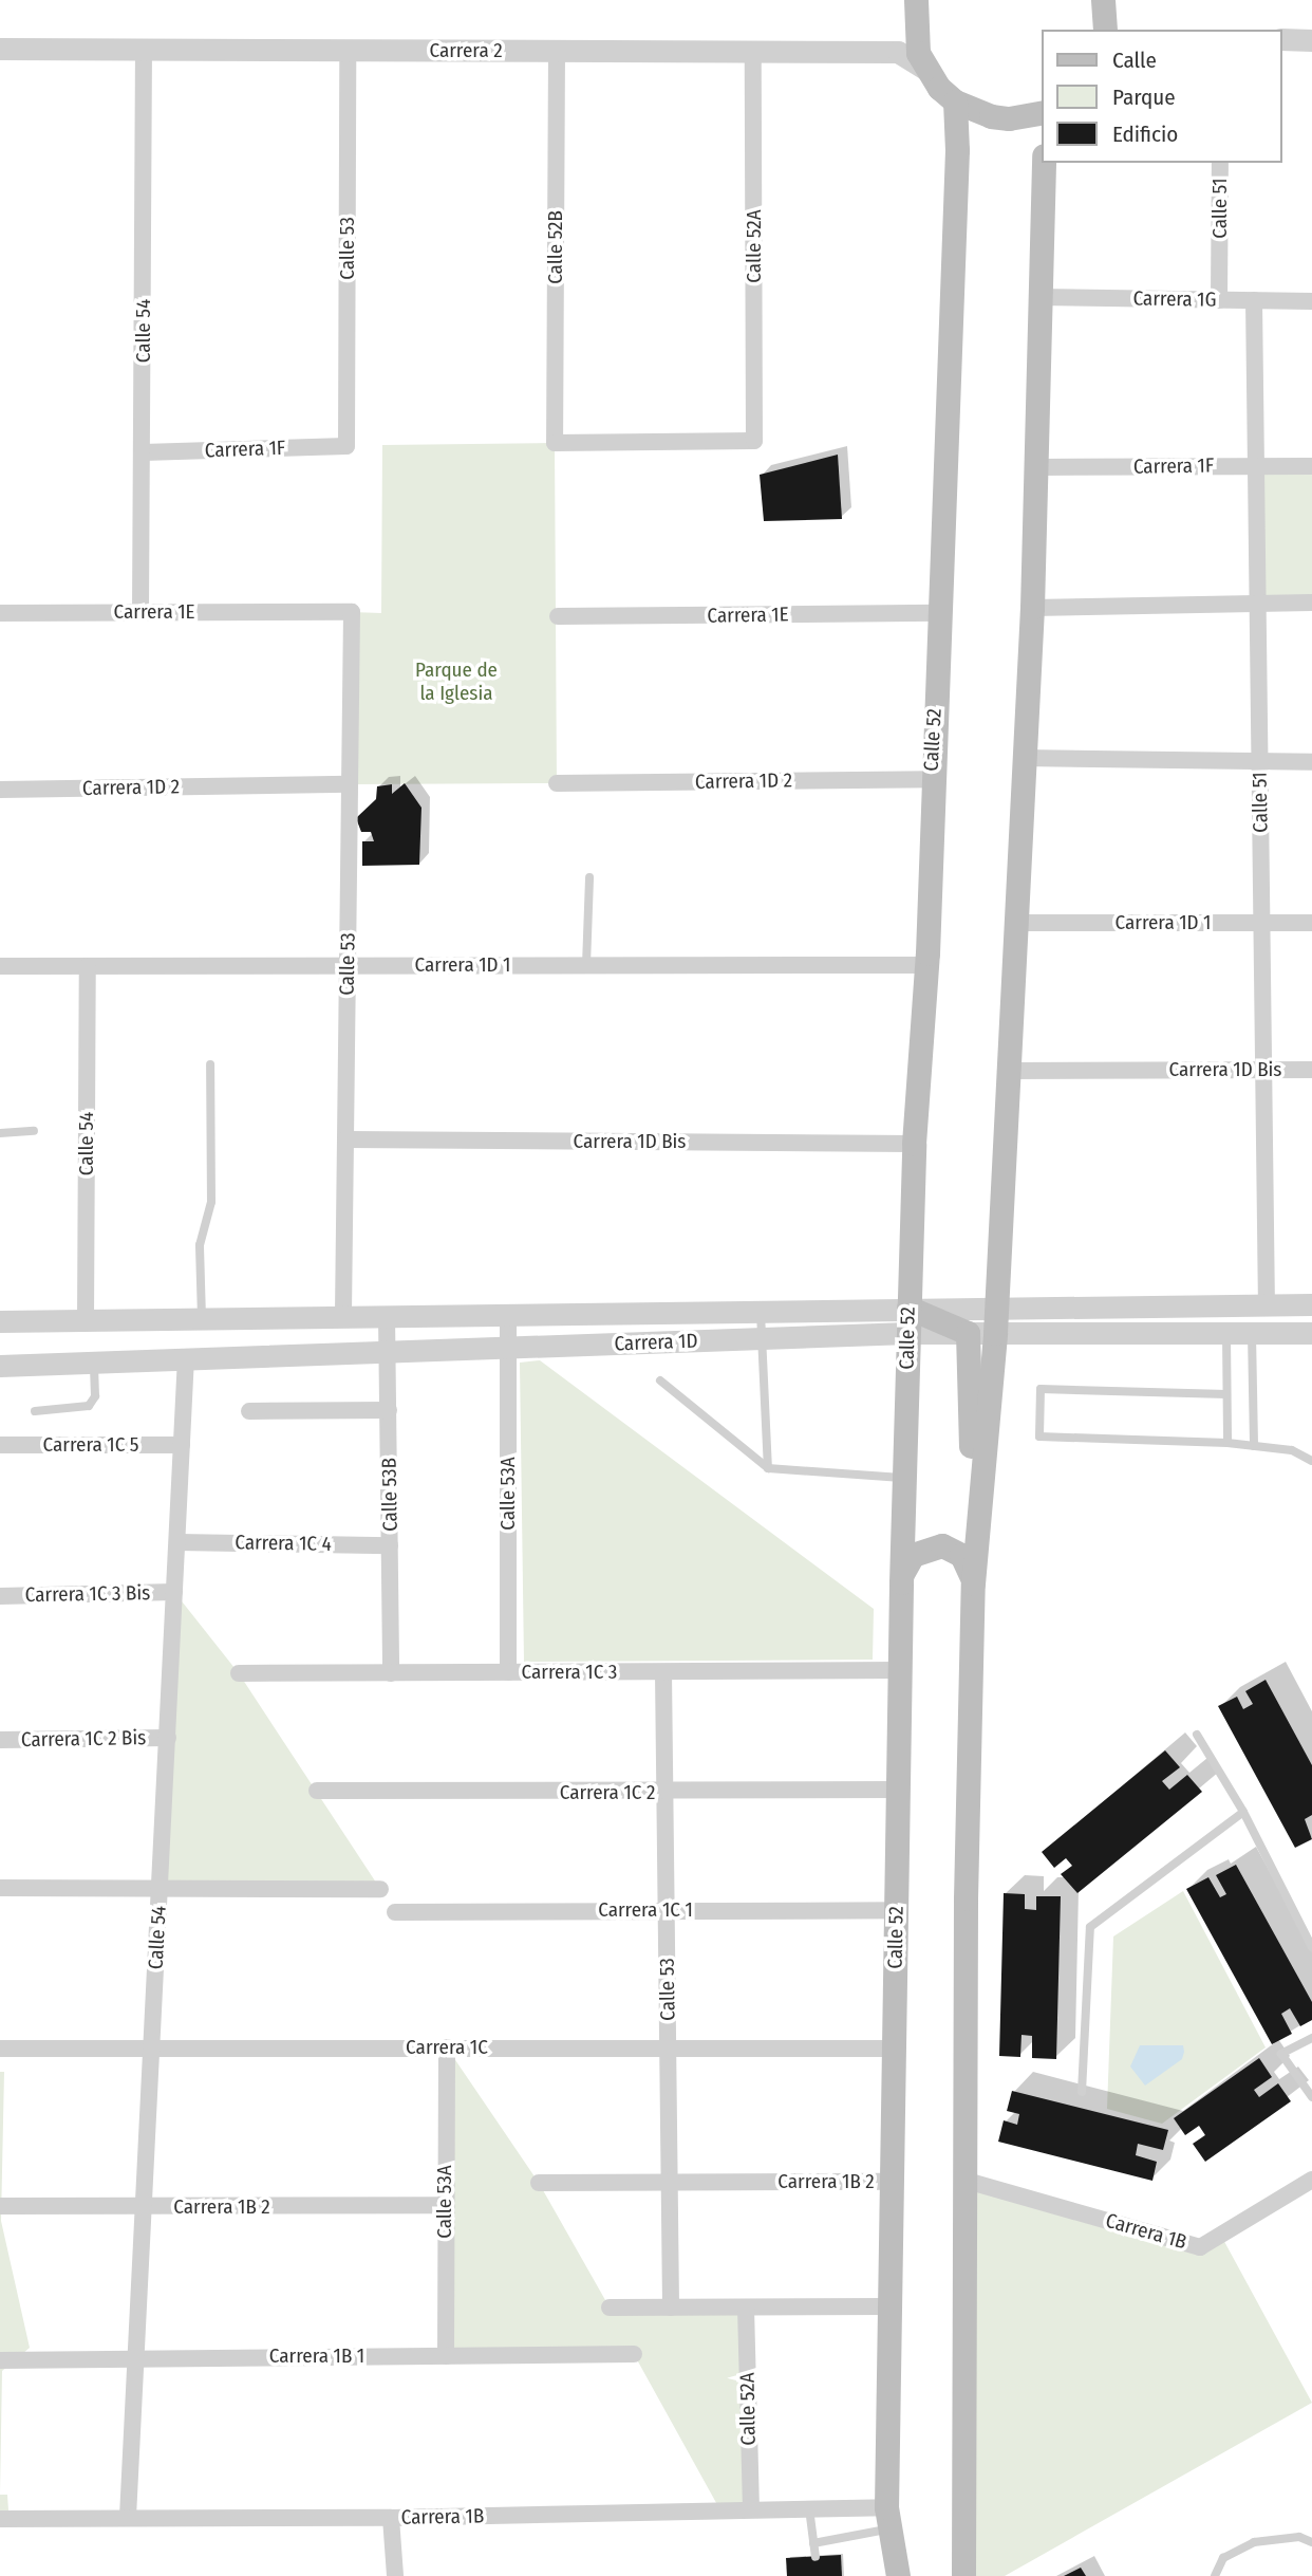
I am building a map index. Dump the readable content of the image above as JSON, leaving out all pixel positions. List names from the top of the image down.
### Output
{
  "streets": {
    "main road": ["Calle 52"],
    "street": [
      "Carrera 2",
      "Calle 51",
      "Calle 52A",
      "Calle 52B",
      "Calle 53",
      "Carrera 1G",
      "Calle 54",
      "Carrera 1F",
      "Carrera 1E",
      "Carrera 1D 2",
      "Carrera 1D 1",
      "Carrera 1D Bis",
      "Carrera 1D",
      "Carrera 1C 5",
      "Calle 53A",
      "Calle 53B",
      "Carrera 1C 4",
      "Carrera 1C 3 Bis",
      "Carrera 1C 3",
      "Carrera 1C 2 Bis",
      "Carrera 1C 2",
      "Carrera 1C 1",
      "Carrera 1C",
      "Carrera 1B 2",
      "Carrera 1B",
      "Carrera 1B 1"
    ]
  },
  "crossings": [
    ["Carrera 2", "Calle 52A"],
    ["Carrera 2", "Calle 52B"],
    ["Carrera 2", "Calle 53"],
    ["Carrera 2", "Calle 54"],
    ["Calle 51", "Carrera 1G"],
    ["Calle 51", "Carrera 1F"],
    ["Calle 51", "Carrera 1D 1"],
    ["Calle 51", "Carrera 1D Bis"],
    ["Calle 51", "Carrera 1D"],
    ["Calle 52A", "Calle 52B"],
    ["Calle 52A", "Carrera 1B"],
    ["Calle 53", "Carrera 1F"],
    ["Calle 53", "Carrera 1E"],
    ["Calle 53", "Carrera 1D 2"],
    ["Calle 53", "Carrera 1D 1"],
    ["Calle 53", "Carrera 1D Bis"],
    ["Calle 53", "Carrera 1D"],
    ["Calle 53", "Carrera 1C 3"],
    ["Calle 53", "Carrera 1C 2"],
    ["Calle 53", "Carrera 1C 1"],
    ["Calle 53", "Carrera 1C"],
    ["Calle 53", "Carrera 1B 2"],
    ["Calle 54", "Carrera 1F"],
    ["Calle 54", "Carrera 1E"],
    ["Calle 54", "Carrera 1D 1"],
    ["Calle 54", "Carrera 1D"],
    ["Calle 54", "Carrera 1C 5"],
    ["Calle 54", "Carrera 1C 4"],
    ["Calle 54", "Carrera 1C 3 Bis"],
    ["Calle 54", "Carrera 1C 2 Bis"],
    ["Calle 54", "Carrera 1C"],
    ["Calle 54", "Carrera 1B 2"],
    ["Calle 54", "Carrera 1B"],
    ["Calle 54", "Carrera 1B 1"],
    ["Carrera 1E", "Calle 52"],
    ["Calle 52", "Carrera 1D 2"],
    ["Calle 52", "Carrera 1D 1"],
    ["Calle 52", "Carrera 1D Bis"],
    ["Calle 52", "Carrera 1D"],
    ["Calle 52", "Carrera 1C 3"],
    ["Calle 52", "Carrera 1C 2"],
    ["Calle 52", "Carrera 1C 1"],
    ["Calle 52", "Carrera 1C"],
    ["Calle 52", "Carrera 1B 2"],
    ["Calle 52", "Carrera 1B"],
    ["Carrera 1D", "Calle 53A"],
    ["Carrera 1D", "Calle 53B"],
    ["Calle 53A", "Carrera 1C 3"],
    ["Calle 53A", "Carrera 1C"],
    ["Calle 53A", "Carrera 1B 2"],
    ["Calle 53A", "Carrera 1B 1"],
    ["Calle 53B", "Carrera 1C 4"],
    ["Calle 53B", "Carrera 1C 3"]
  ],
  "parks": ["Parque de la Iglesia"],
  "legend": ["Calle", "Parque", "Edificio"]
}
